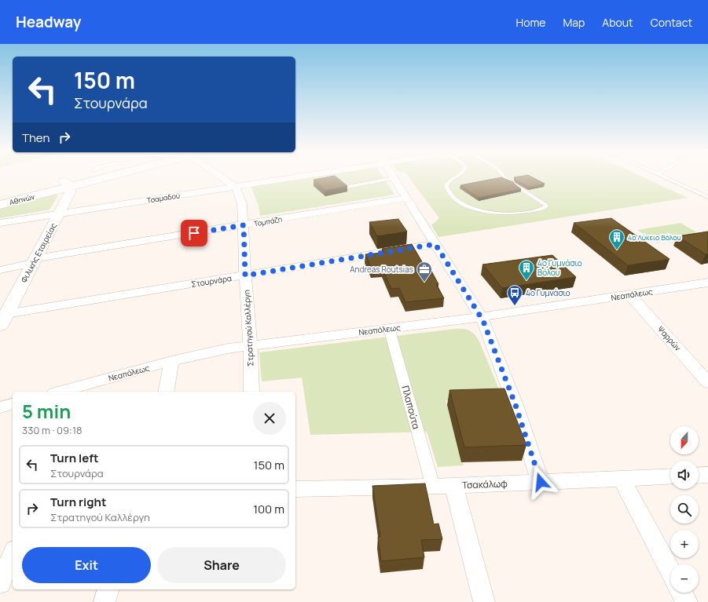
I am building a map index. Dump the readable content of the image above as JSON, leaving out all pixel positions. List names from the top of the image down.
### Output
{
  "streets": {
    "main road": ["Αθηνών"],
    "street": [
      "Τσαμαδού",
      "Τομπάζη",
      "Φιλικής Εταιρείας",
      "Στουρνάρα",
      "Νεαπόλεως",
      "Στρατηγού Καλλέργη",
      "Ψαρρών",
      "Πλαπούτα",
      "Τσακάλωφ"
    ]
  },
  "crossings": [
    ["Τσαμαδού", "Φιλικής Εταιρείας"],
    ["Τσαμαδού", "Στρατηγού Καλλέργη"],
    ["Αθηνών", "Φιλικής Εταιρείας"],
    ["Τομπάζη", "Φιλικής Εταιρείας"],
    ["Τομπάζη", "Στρατηγού Καλλέργη"],
    ["Φιλικής Εταιρείας", "Στουρνάρα"],
    ["Στουρνάρα", "Στρατηγού Καλλέργη"],
    ["Νεαπόλεως", "Στρατηγού Καλλέργη"],
    ["Νεαπόλεως", "Ψαρρών"],
    ["Νεαπόλεως", "Πλαπούτα"],
    ["Πλαπούτα", "Τσακάλωφ"]
  ],
  "places": {
    "building": ["4ο Λύκειο Βόλου", "4ο Γυμνάσιο Βόλου"],
    "office": ["Andreas Routsias"],
    "bus stop": ["4ο Γυμνάσιο"]
  },
  "north": "bottom",
  "page": {
    "header": "Headway",
    "nav": [
      "Home",
      "Map",
      "About",
      "Contact"
    ],
    "turn": ["150 m", "Στουρνάρα"],
    "then": "Then",
    "heading": ["5 min", "330 m · 09:18"],
    "map_buttons": ["+", "−"],
    "list": [
      {
        "name": "Turn left",
        "note": "Στουρνάρα",
        "value": "150 m"
      },
      {
        "name": "Turn right",
        "note": "Στρατηγού Καλλέργη",
        "value": "100 m"
      }
    ],
    "buttons": ["Exit", "Share"]
  }
}
